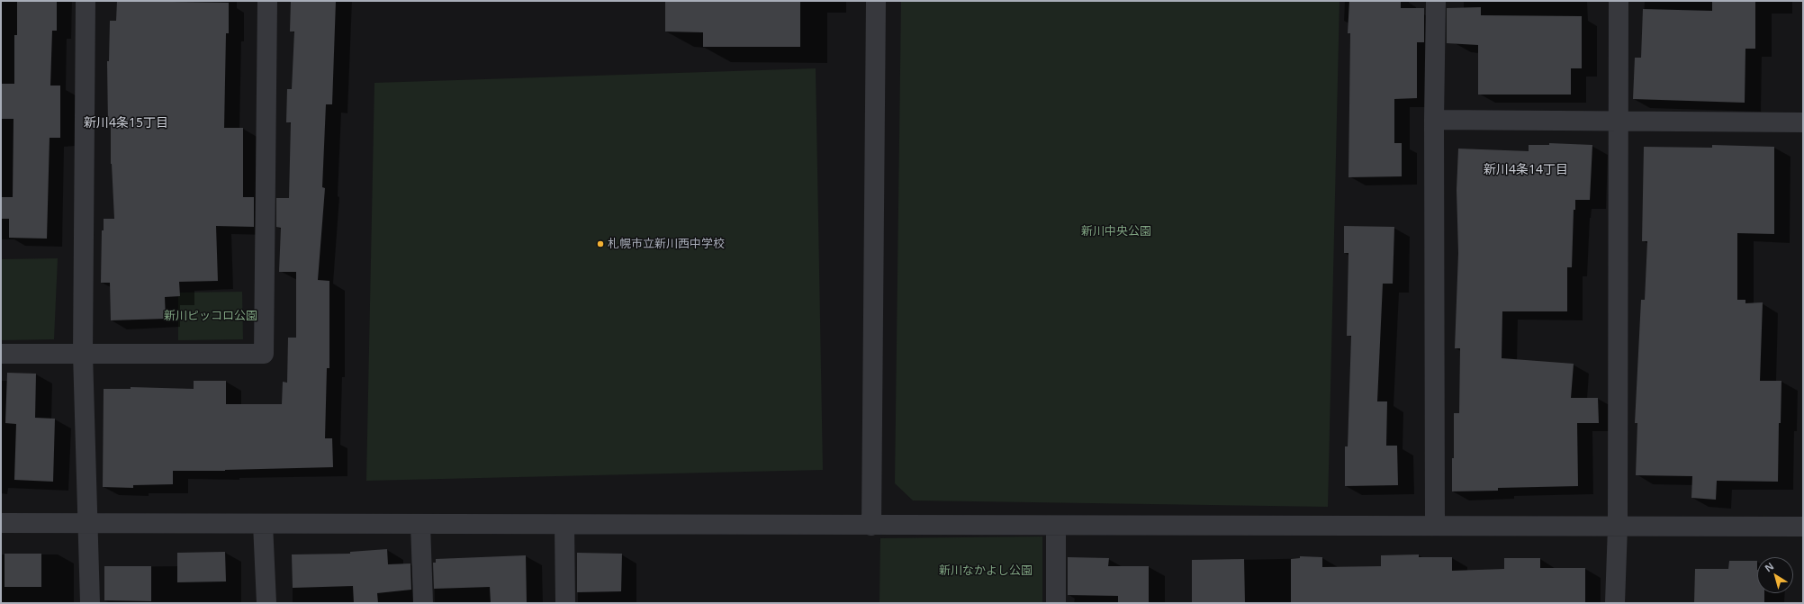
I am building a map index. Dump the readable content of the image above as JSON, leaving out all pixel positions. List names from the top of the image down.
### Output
{
  "districts": ["新川4条15丁目", "新川4条14丁目"],
  "parks": ["新川中央公園", "新川ピッコロ公園", "新川なかよし公園"],
  "places": ["札幌市立新川西中学校"],
  "north": "top left"
}
